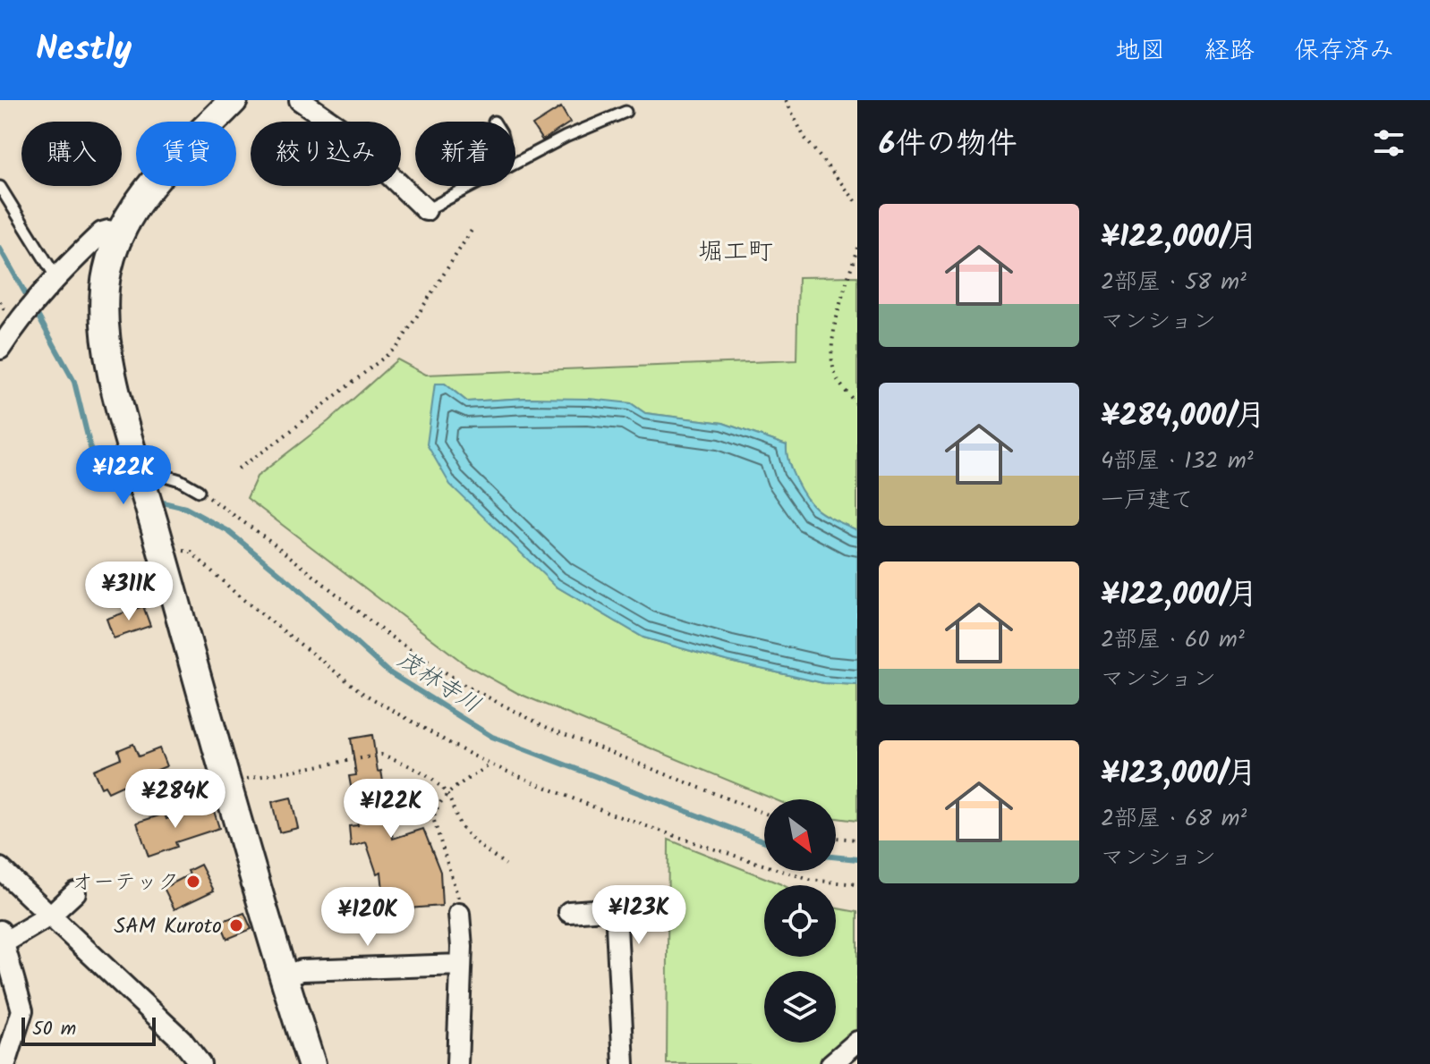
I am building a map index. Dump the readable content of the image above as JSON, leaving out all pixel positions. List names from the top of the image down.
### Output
{
  "districts": ["堀工町"],
  "water": ["茂林寺川"],
  "places": ["オーテック", "SAM Kuroto"],
  "scale_bar": "50 m",
  "north": "bottom right",
  "page": {
    "header": "Nestly",
    "nav": ["地図", "経路", "保存済み"],
    "heading": "6件の物件",
    "chip": [
      "購入",
      "賃貸",
      "絞り込み",
      "新着"
    ],
    "list": [
      {
        "name": "¥122,000/月",
        "note": "2部屋 · 58 m² · マンション"
      },
      {
        "name": "¥284,000/月",
        "note": "4部屋 · 132 m² · 一戸建て"
      },
      {
        "name": "¥122,000/月",
        "note": "2部屋 · 60 m² · マンション"
      },
      {
        "name": "¥123,000/月",
        "note": "2部屋 · 68 m² · マンション"
      }
    ],
    "price": [
      "¥122K",
      "¥311K",
      "¥284K",
      "¥122K",
      "¥123K",
      "¥120K"
    ],
    "scale": "50 m"
  }
}
